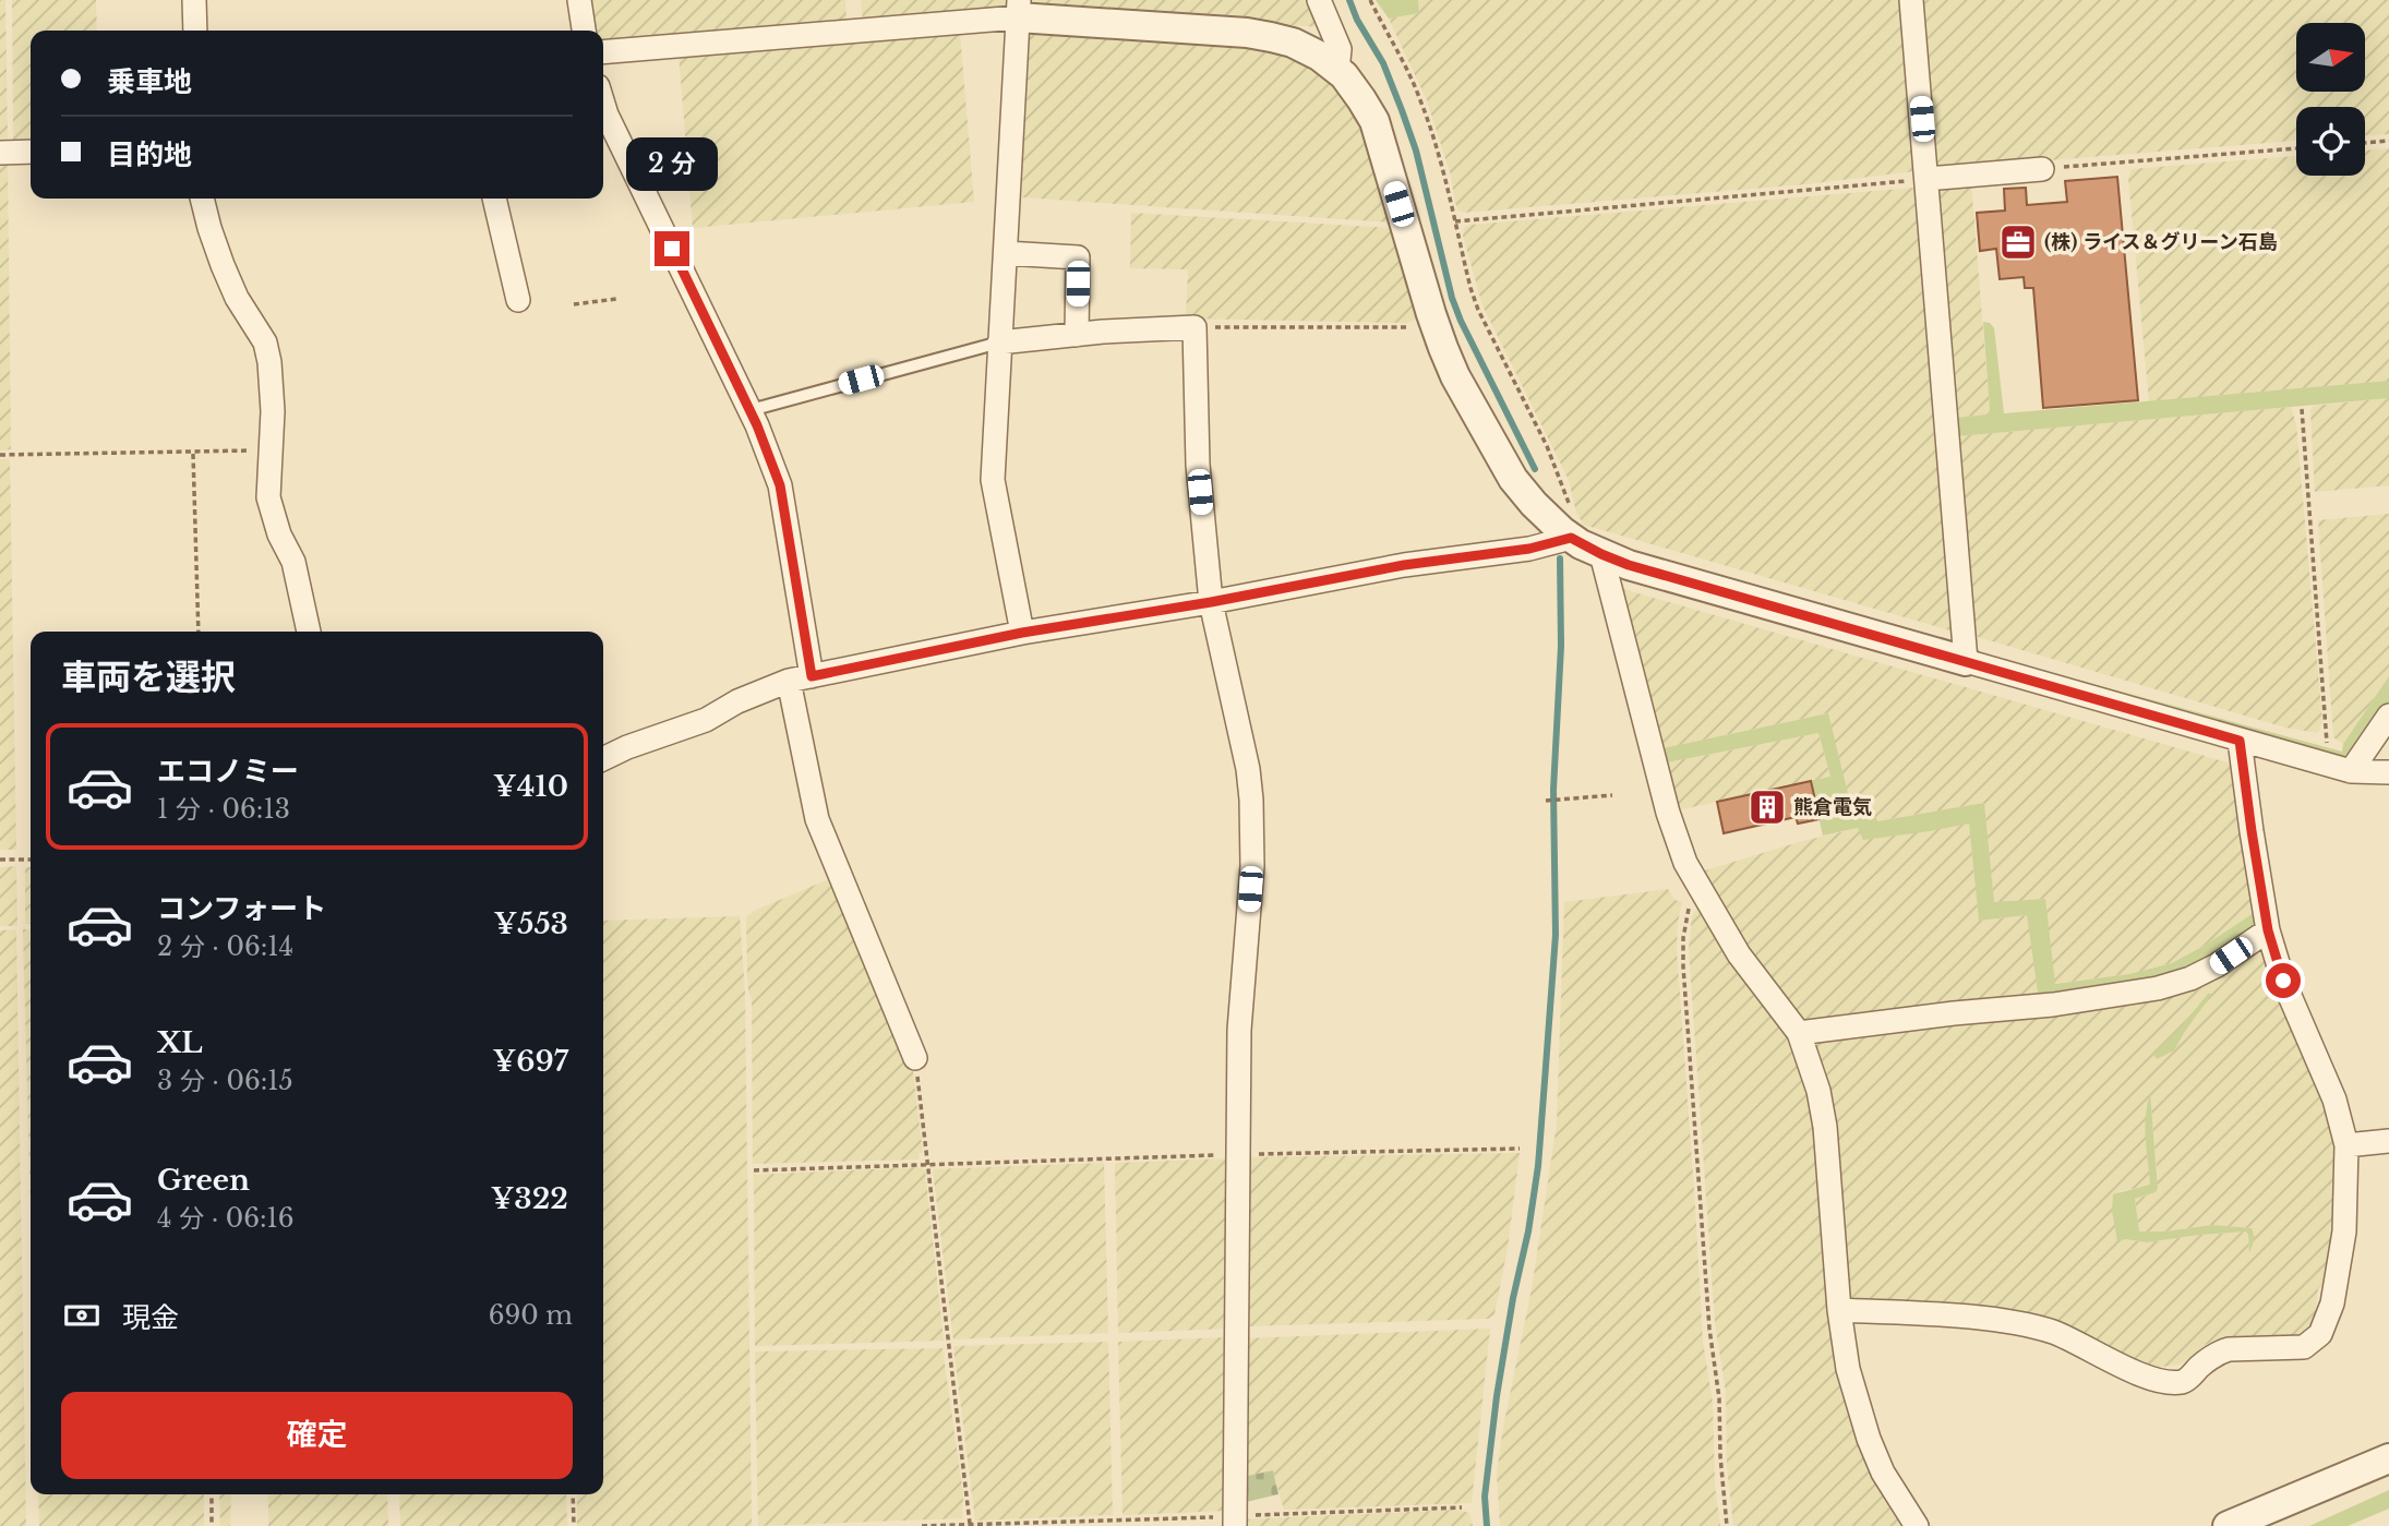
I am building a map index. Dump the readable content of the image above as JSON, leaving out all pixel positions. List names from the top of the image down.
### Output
{
  "places": {
    "office": ["(株) ライス＆グリーン石島"],
    "building": ["熊倉電気"]
  },
  "north": "right",
  "page": {
    "banner": ["乗車地", "目的地"],
    "bubble": "2 分",
    "heading": "車両を選択",
    "list": [
      {
        "name": "エコノミー",
        "note": "1 分 · 06:13",
        "value": "¥410"
      },
      {
        "name": "コンフォート",
        "note": "2 分 · 06:14",
        "value": "¥553"
      },
      {
        "name": "XL",
        "note": "3 分 · 06:15",
        "value": "¥697"
      },
      {
        "name": "Green",
        "note": "4 分 · 06:16",
        "value": "¥322"
      }
    ],
    "pay": ["現金", "690 m"],
    "buttons": "確定"
  }
}
